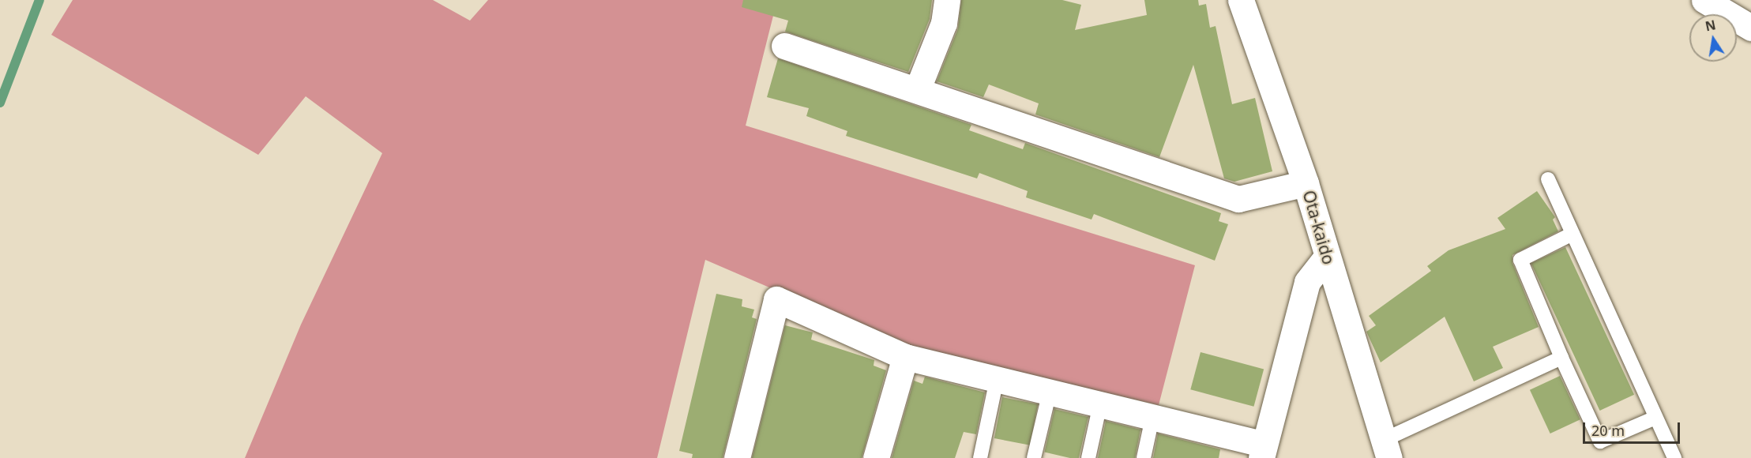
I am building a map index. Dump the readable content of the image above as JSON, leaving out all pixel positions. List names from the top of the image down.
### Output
{
  "streets": {
    "street": ["Ota-kaido"]
  },
  "scale_bar": "20 m",
  "north": "top"
}
